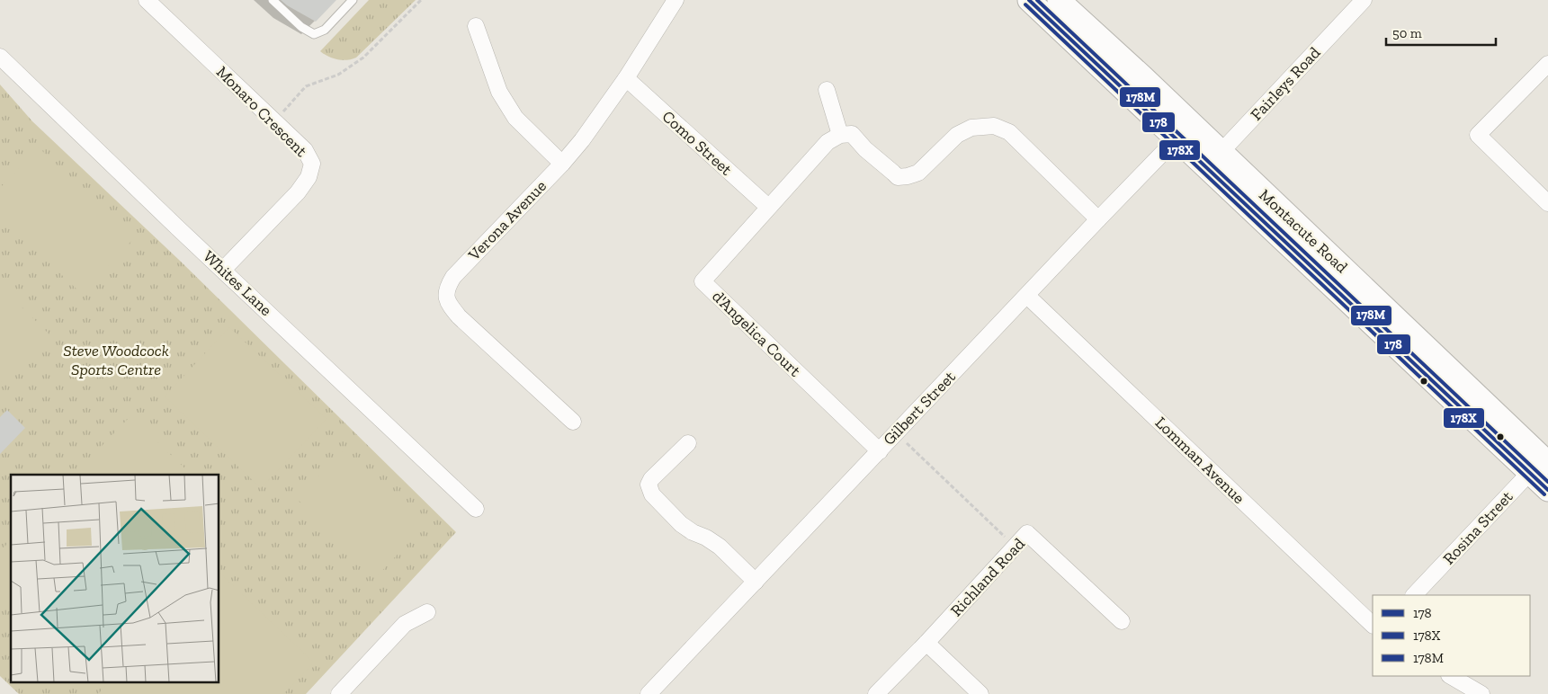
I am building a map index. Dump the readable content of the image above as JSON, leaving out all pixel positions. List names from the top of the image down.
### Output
{
  "streets": {
    "main road": ["Montacute Road"],
    "street": [
      "Fairleys Road",
      "Monaro Crescent",
      "Como Street",
      "Verona Avenue",
      "Whites Lane",
      "d'Angelica Court",
      "Gilbert Street",
      "Lomman Avenue",
      "Rosina Street",
      "Richland Road"
    ]
  },
  "crossings": [
    ["Fairleys Road", "Montacute Road"],
    ["Monaro Crescent", "Whites Lane"],
    ["Como Street", "Verona Avenue"],
    ["Como Street", "d'Angelica Court"],
    ["Montacute Road", "Gilbert Street"],
    ["Montacute Road", "Rosina Street"],
    ["d'Angelica Court", "Gilbert Street"],
    ["Gilbert Street", "Lomman Avenue"]
  ],
  "parks": ["Steve Woodcock Sports Centre"],
  "lines": ["transit line 178", "transit line 178M", "transit line 178X"],
  "legend": ["178", "178X", "178M"],
  "scale_bar": "50 m"
}
